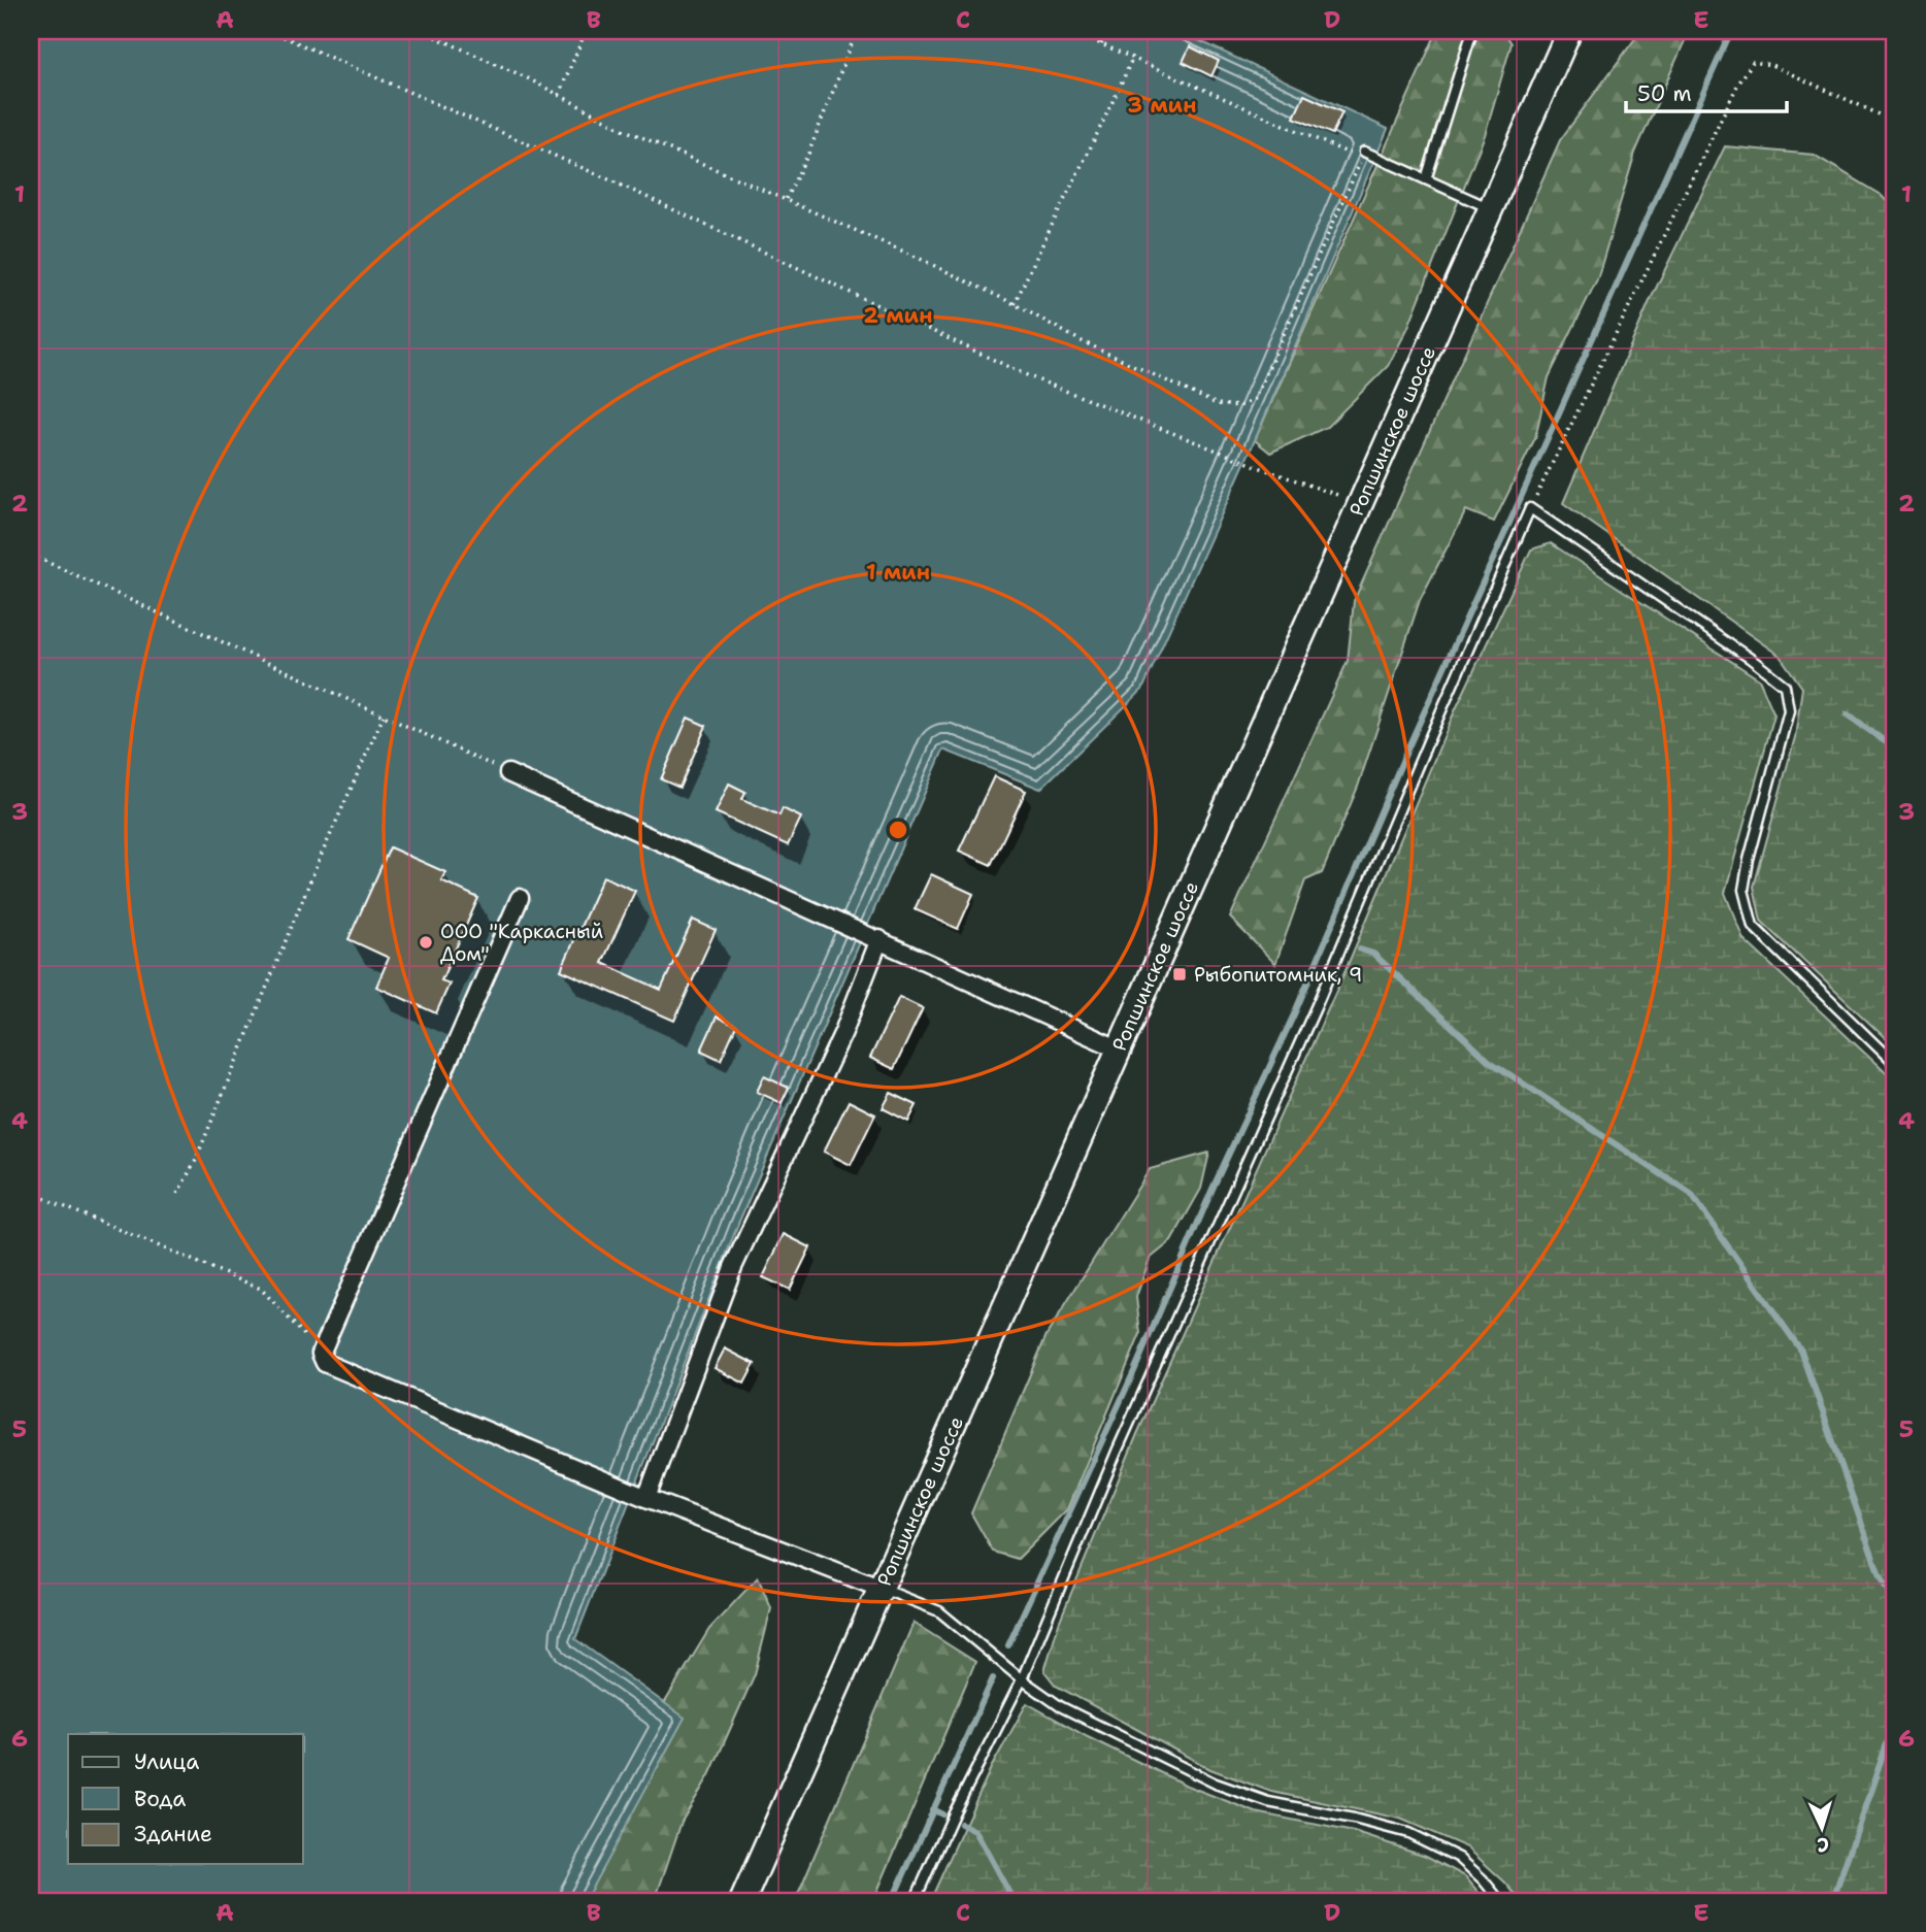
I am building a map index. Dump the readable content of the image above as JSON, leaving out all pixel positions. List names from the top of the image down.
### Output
{
  "streets": {
    "main road": ["Ропшинское шоссе"]
  },
  "places": {
    "other": ["ООО \"Каркасный Дом\""],
    "transit": ["Рыбопитомник, 9"]
  },
  "legend": ["Улица", "Вода", "Здание"],
  "scale_bar": "50 m",
  "north": "bottom",
  "grid": {
    "columns": [
      "A",
      "B",
      "C",
      "D",
      "E"
    ],
    "rows": [
      "1",
      "2",
      "3",
      "4",
      "5",
      "6"
    ]
  },
  "rings": ["3 мин", "2 мин", "1 мин"]
}
